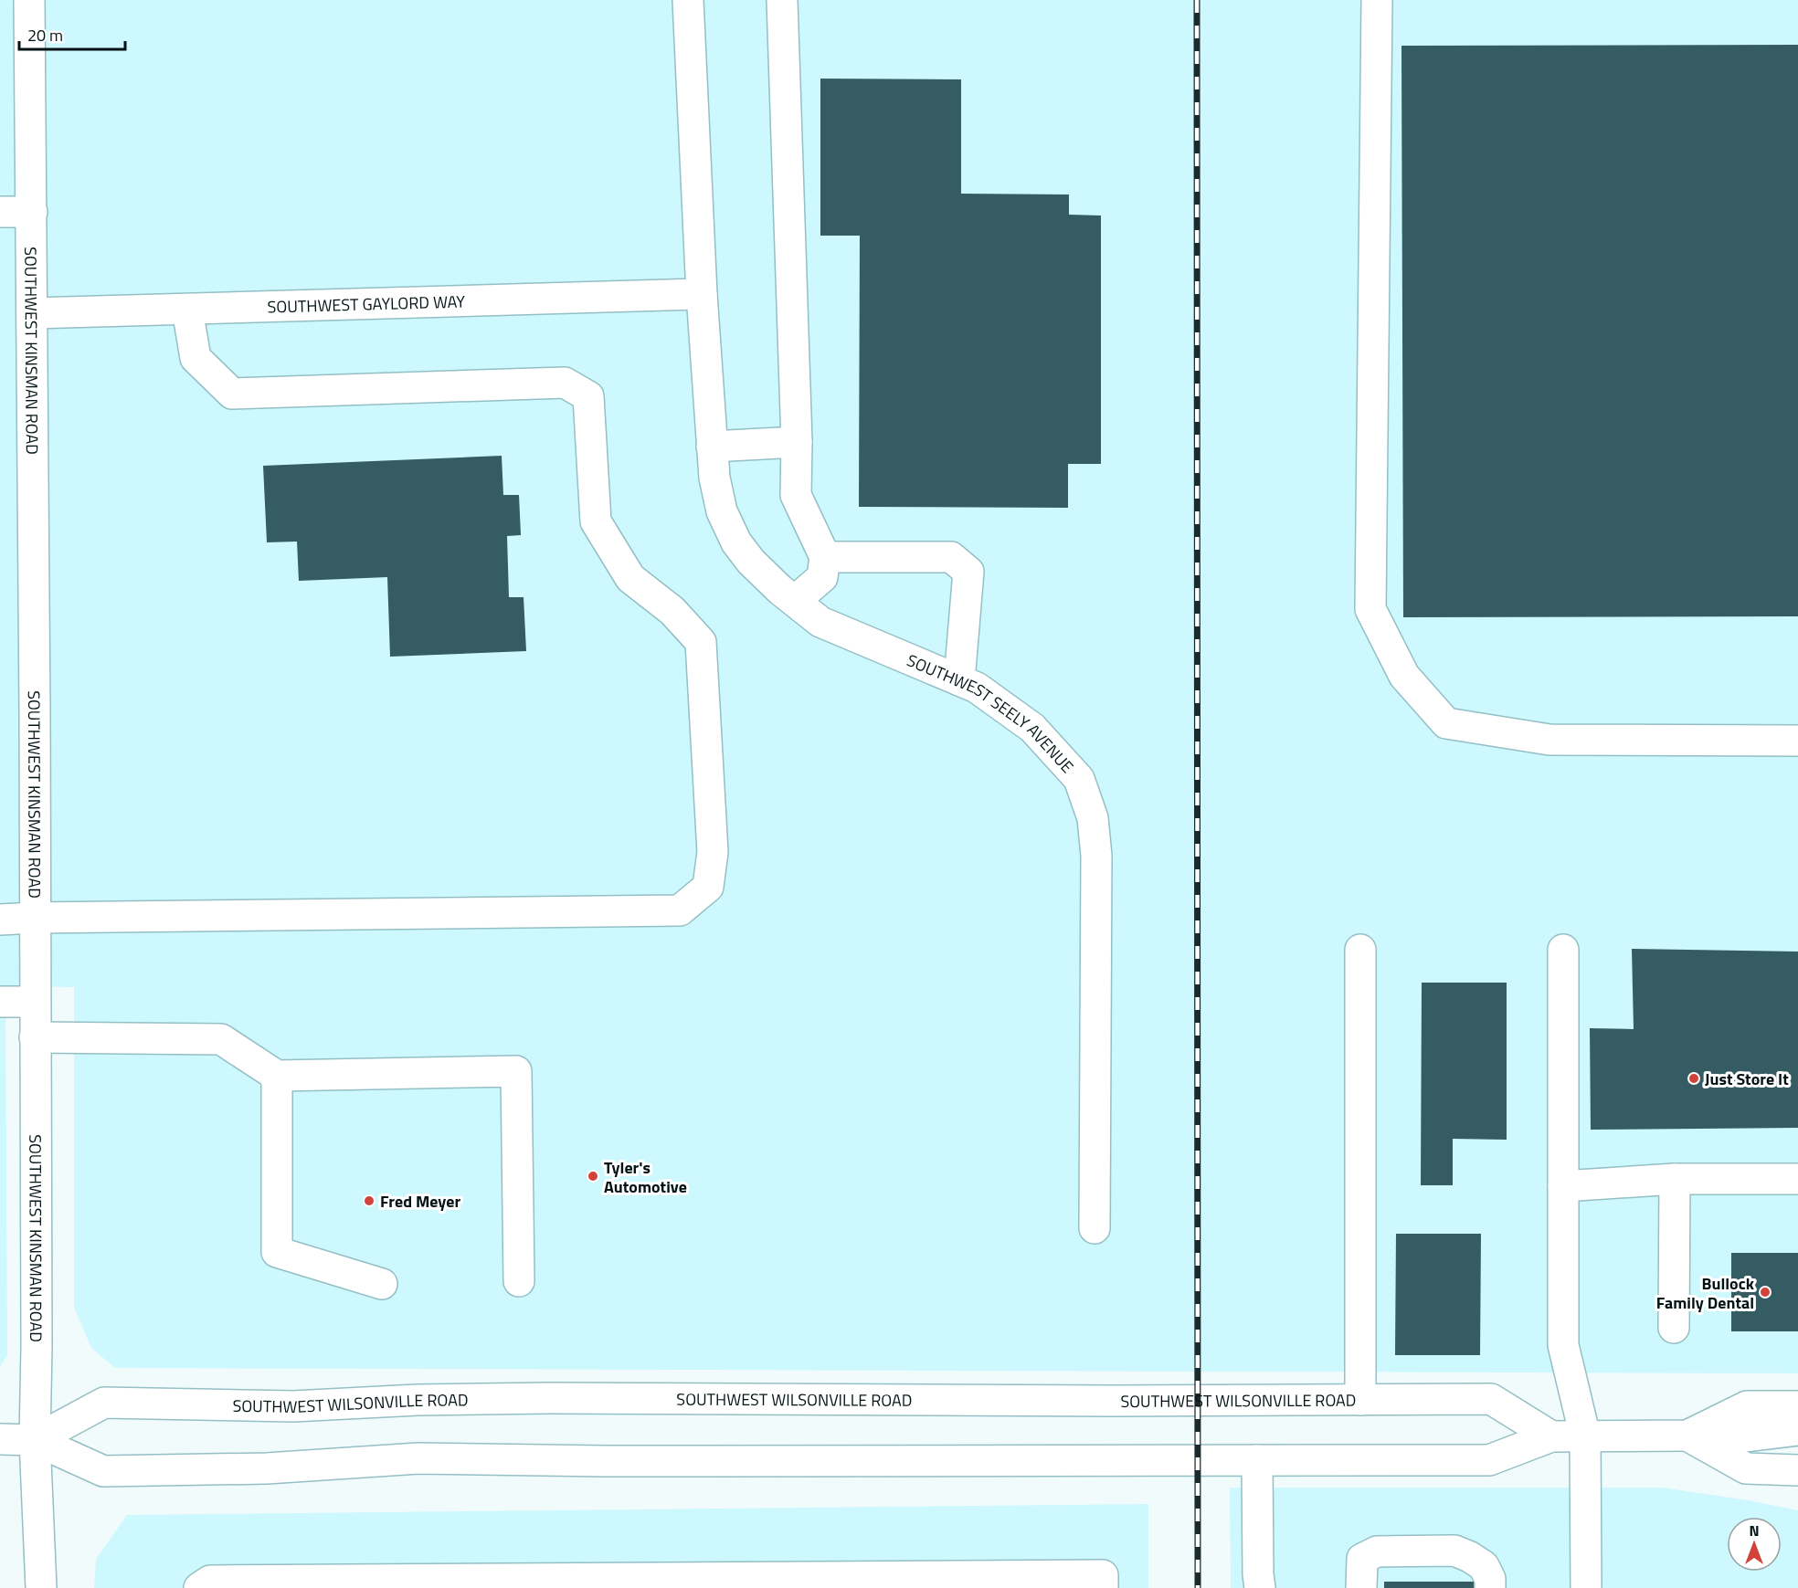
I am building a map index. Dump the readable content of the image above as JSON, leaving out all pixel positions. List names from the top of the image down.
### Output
{
  "streets": {
    "main road": [
      "SOUTHWEST GAYLORD WAY",
      "SOUTHWEST KINSMAN ROAD",
      "SOUTHWEST SEELY AVENUE",
      "SOUTHWEST WILSONVILLE ROAD"
    ]
  },
  "crossings": [
    ["SOUTHWEST GAYLORD WAY", "SOUTHWEST KINSMAN ROAD"],
    ["SOUTHWEST GAYLORD WAY", "SOUTHWEST SEELY AVENUE"],
    ["SOUTHWEST KINSMAN ROAD", "SOUTHWEST WILSONVILLE ROAD"]
  ],
  "places": [
    "Just Store It",
    "Tyler's Automotive",
    "Fred Meyer",
    "Bullock Family Dental"
  ],
  "scale_bar": "20 m",
  "north": "top"
}
